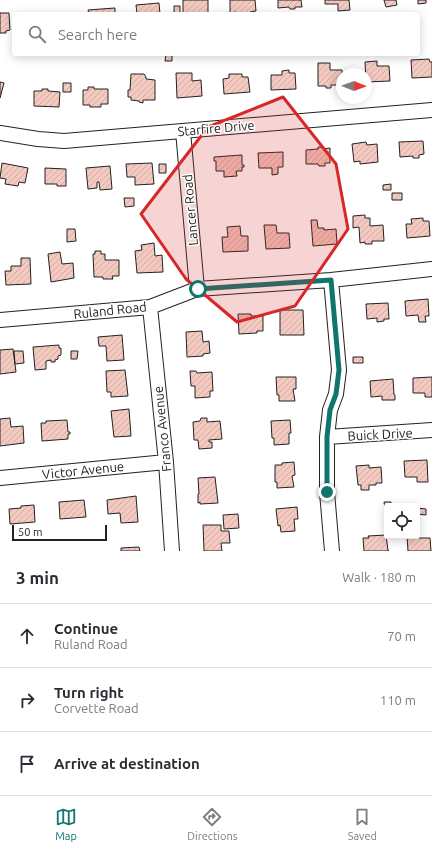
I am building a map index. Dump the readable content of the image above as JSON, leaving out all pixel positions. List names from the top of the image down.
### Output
{
  "streets": {
    "street": [
      "Starfire Drive",
      "Lancer Road",
      "Ruland Road",
      "Franco Avenue",
      "Buick Drive",
      "Victor Avenue"
    ]
  },
  "crossings": [
    ["Starfire Drive", "Lancer Road"],
    ["Lancer Road", "Ruland Road"],
    ["Ruland Road", "Franco Avenue"],
    ["Franco Avenue", "Victor Avenue"]
  ],
  "scale_bar": "50 m",
  "north": "right",
  "page": {
    "search": "Search here",
    "scale": "50 m",
    "heading": ["3 min", "Walk · 180 m"],
    "list": [
      ["Continue", "Ruland Road", "70 m"],
      ["Turn right", "Corvette Road", "110 m"],
      "Arrive at destination"
    ],
    "nav": ["Map", "Directions", "Saved"]
  }
}
